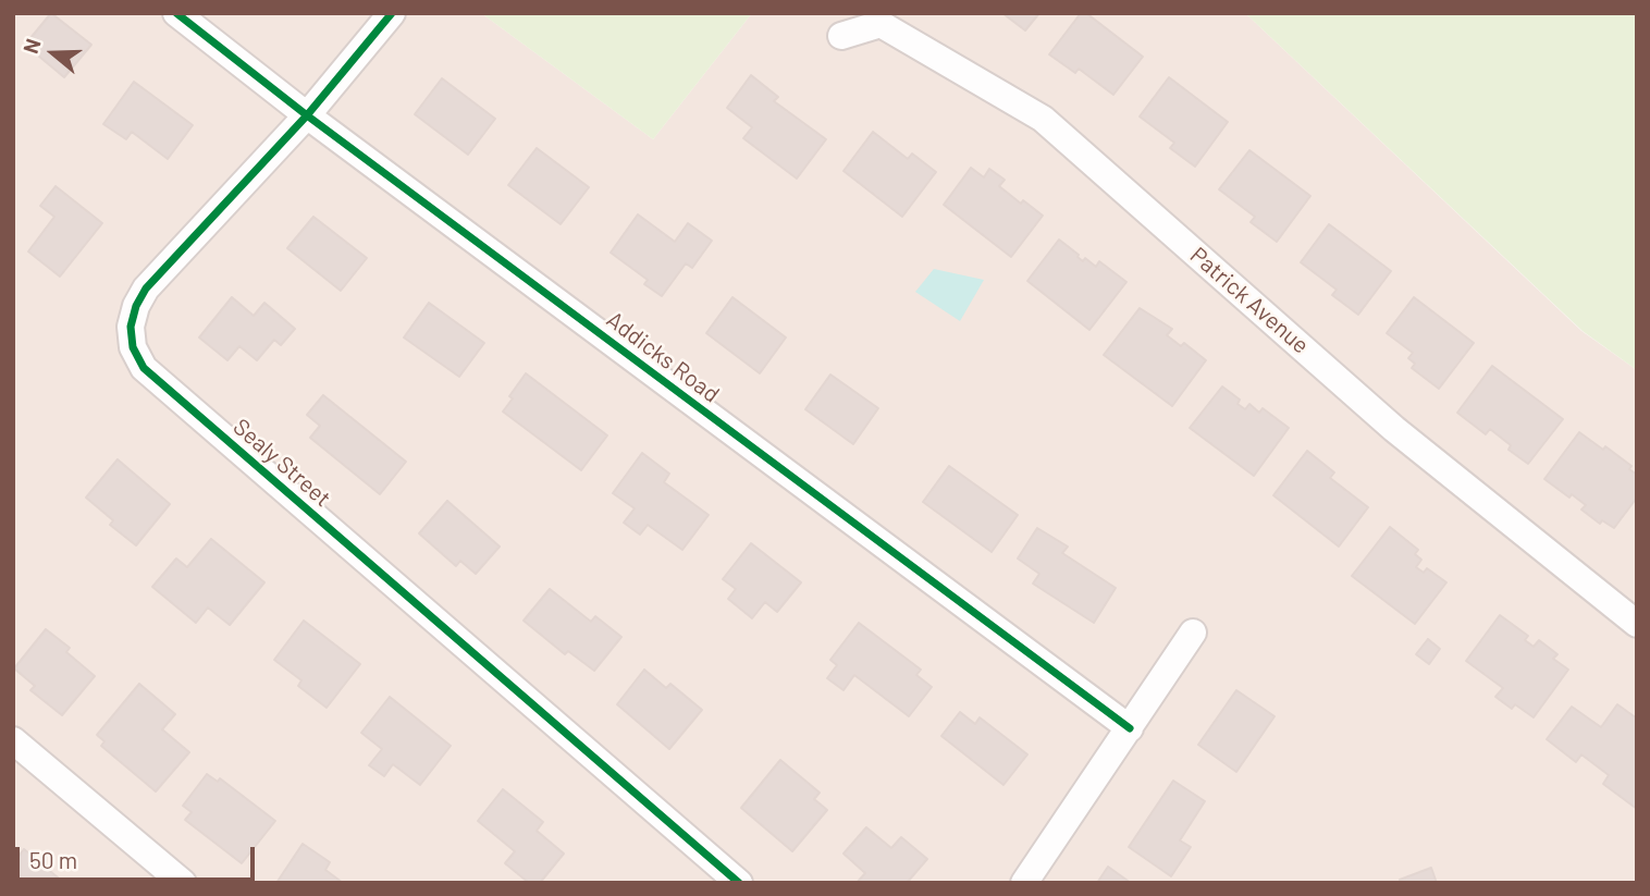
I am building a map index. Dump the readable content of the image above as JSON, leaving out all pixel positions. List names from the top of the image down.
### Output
{
  "streets": {
    "street": ["Patrick Avenue", "Addicks Road", "Sealy Street"]
  },
  "crossings": [
    ["Addicks Road", "Sealy Street"]
  ],
  "scale_bar": "50 m",
  "north": "left"
}
